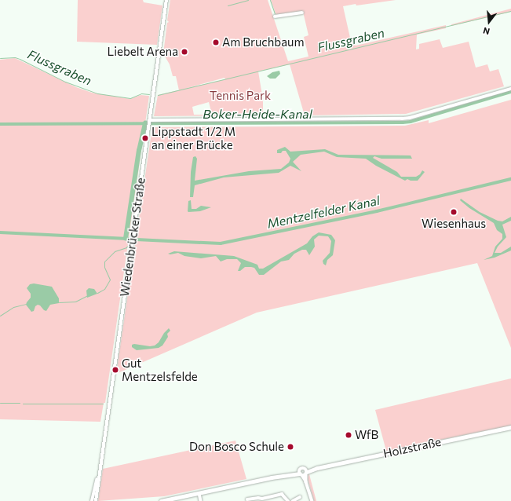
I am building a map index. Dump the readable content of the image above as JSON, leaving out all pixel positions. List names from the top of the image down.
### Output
{
  "streets": {
    "main road": ["Holzstraße"],
    "street": ["Wiedenbrücker Straße"]
  },
  "water": ["Flussgraben", "Boker-Heide-Kanal", "Mentzelfelder Kanal"],
  "parks": ["Tennis Park"],
  "places": [
    "Am Bruchbaum",
    "Liebelt Arena",
    "Lippstadt 1/2 M an einer Brücke",
    "Wiesenhaus",
    "Gut Mentzelsfelde",
    "WfB",
    "Don Bosco Schule"
  ],
  "north": "bottom"
}
